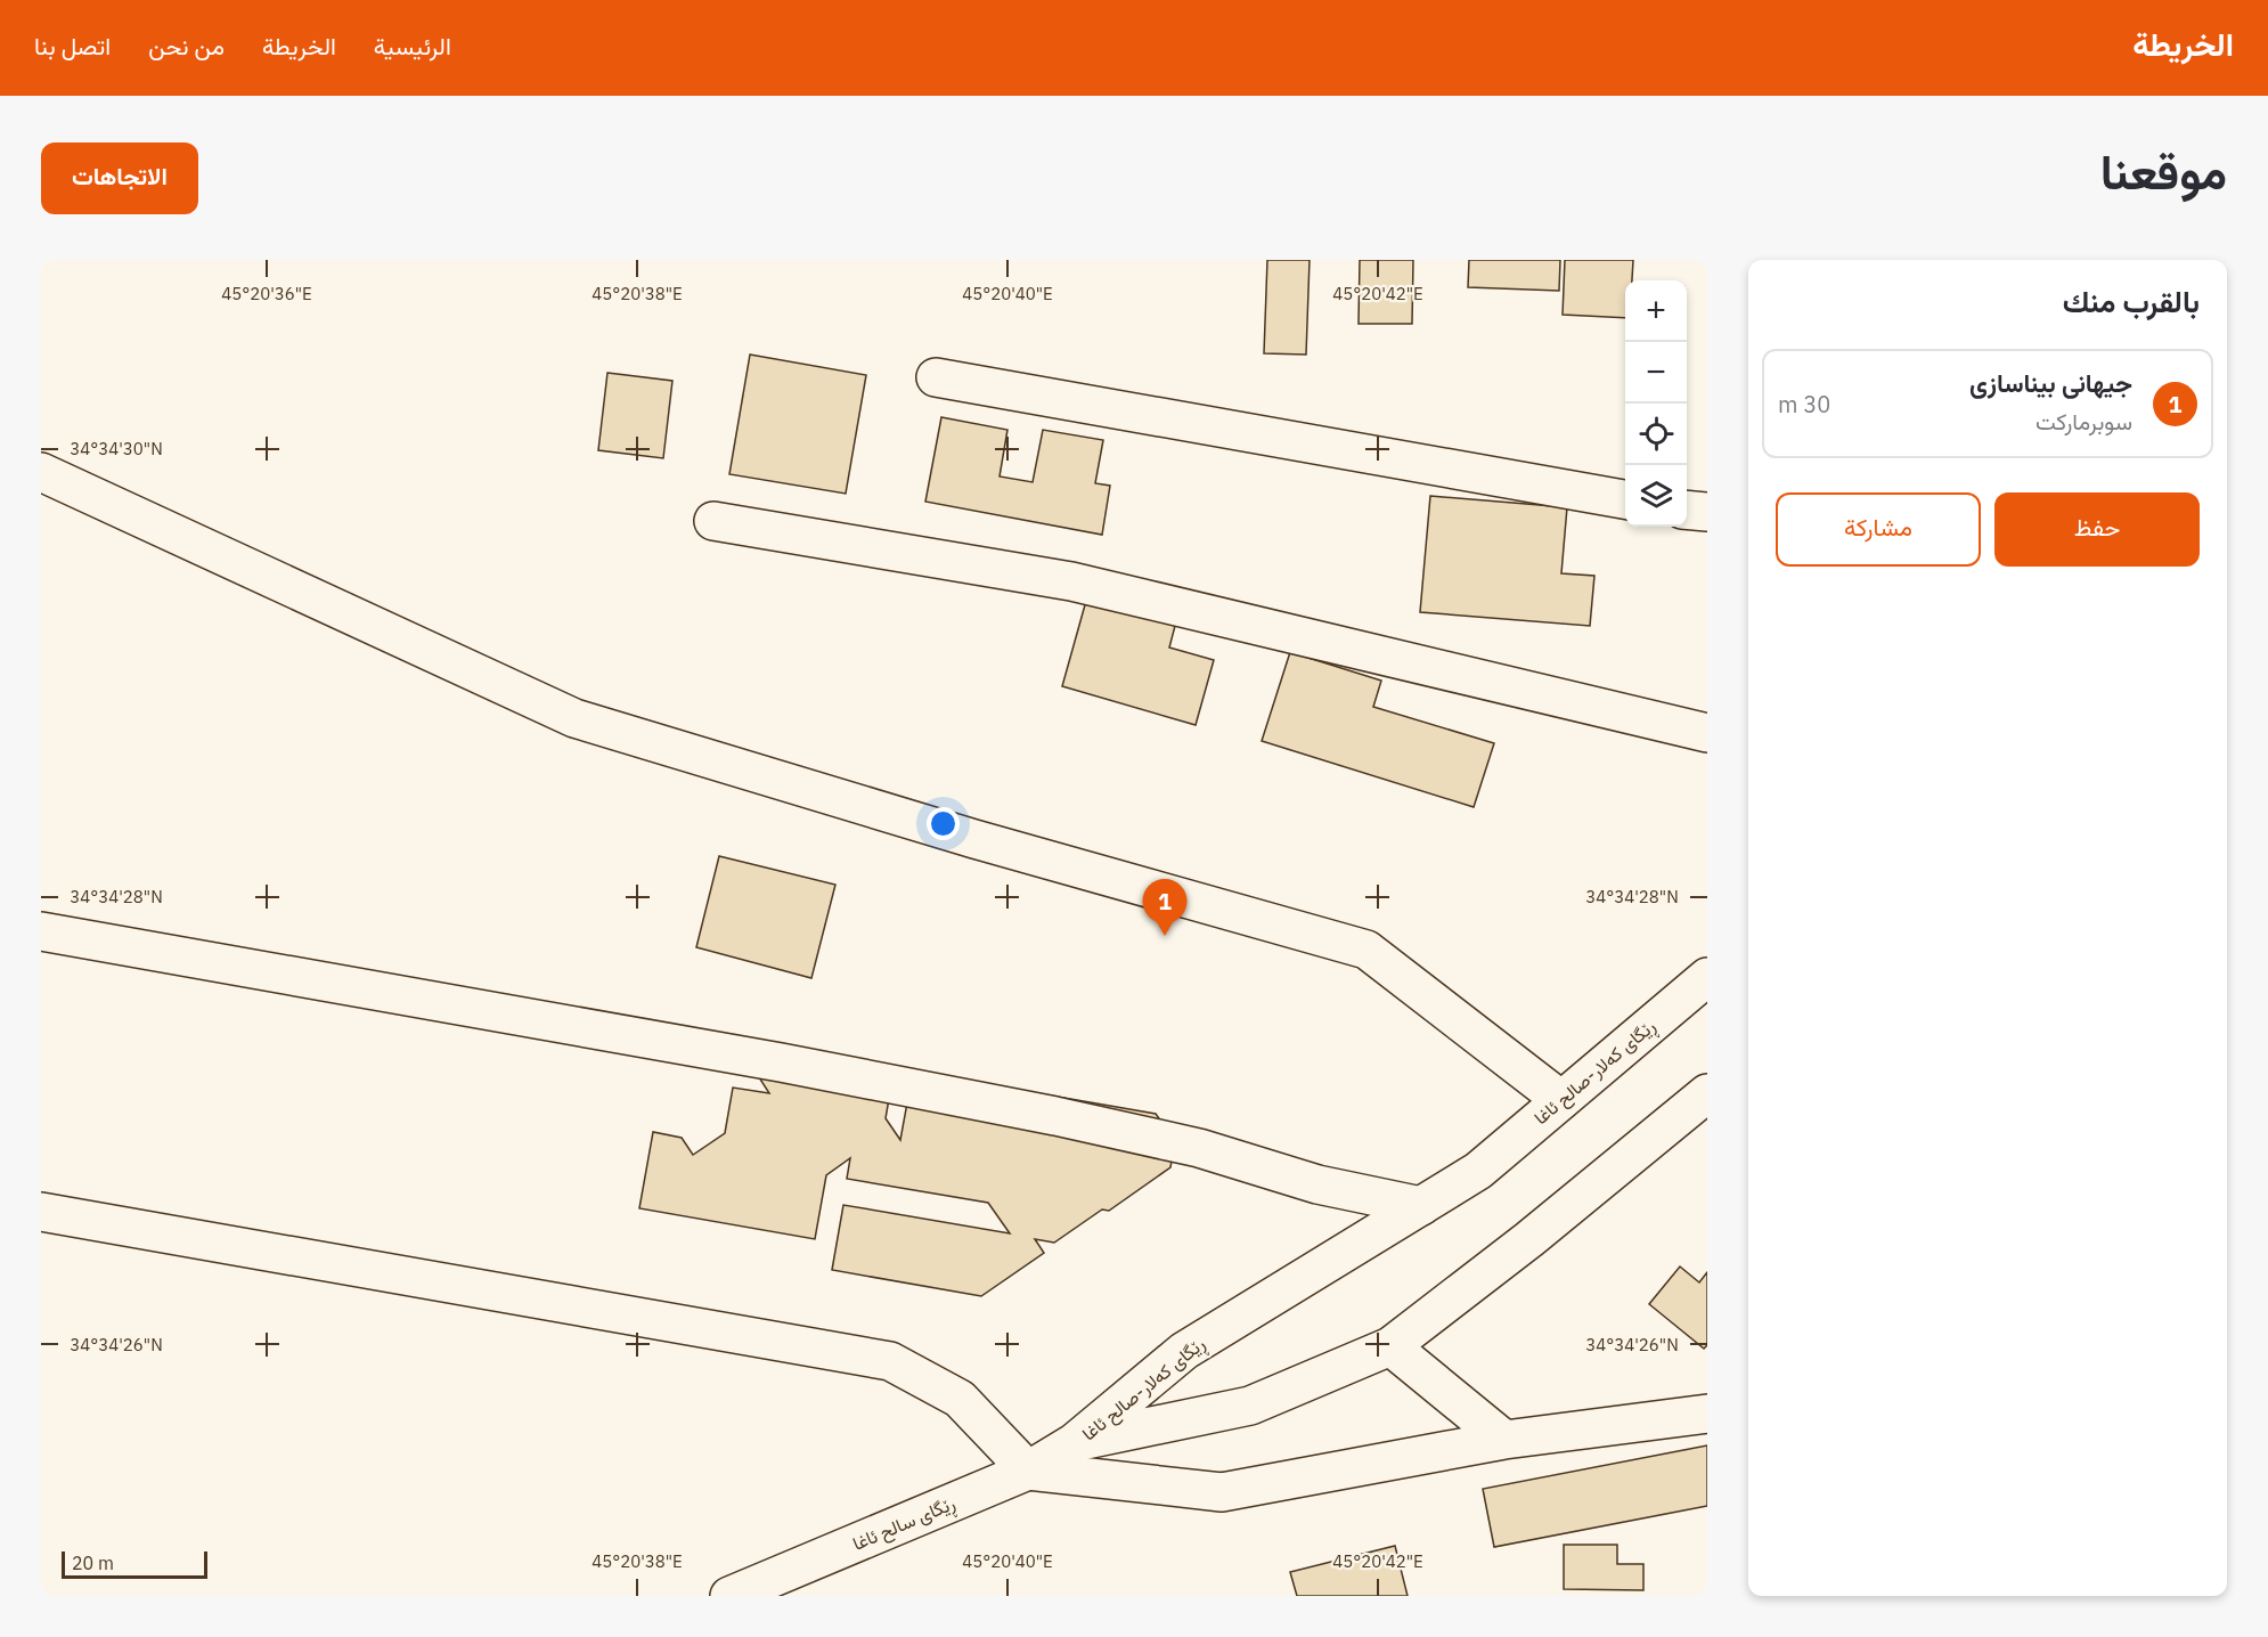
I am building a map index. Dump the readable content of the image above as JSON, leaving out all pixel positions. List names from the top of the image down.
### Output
{
  "streets": {
    "street": ["ڕێگای کەلار-صالح ئاغا", "ڕێگای سالح ئاغا"]
  },
  "crossings": [
    ["ڕێگای کەلار-صالح ئاغا", "ڕێگای سالح ئاغا"]
  ],
  "scale_bar": "20 m",
  "page": {
    "header": "الخريطة",
    "nav": [
      "الرئيسية",
      "الخريطة",
      "من نحن",
      "اتصل بنا"
    ],
    "title": "موقعنا",
    "buttons": [
      "الاتجاهات",
      ["حفظ", "مشاركة"]
    ],
    "heading": "بالقرب منك",
    "map_buttons": ["+", "−"],
    "list": [
      {
        "mark": "1",
        "name": "جیهانی بیناسازی",
        "note": "سوبرماركت",
        "value": "30 m"
      }
    ],
    "pins": "1",
    "scale": "20 m"
  },
  "coordinates": [
    "45°20'36\"E",
    "45°20'38\"E",
    "45°20'40\"E",
    "45°20'42\"E",
    "34°34'30\"N",
    "34°34'28\"N",
    "34°34'26\"N"
  ]
}
